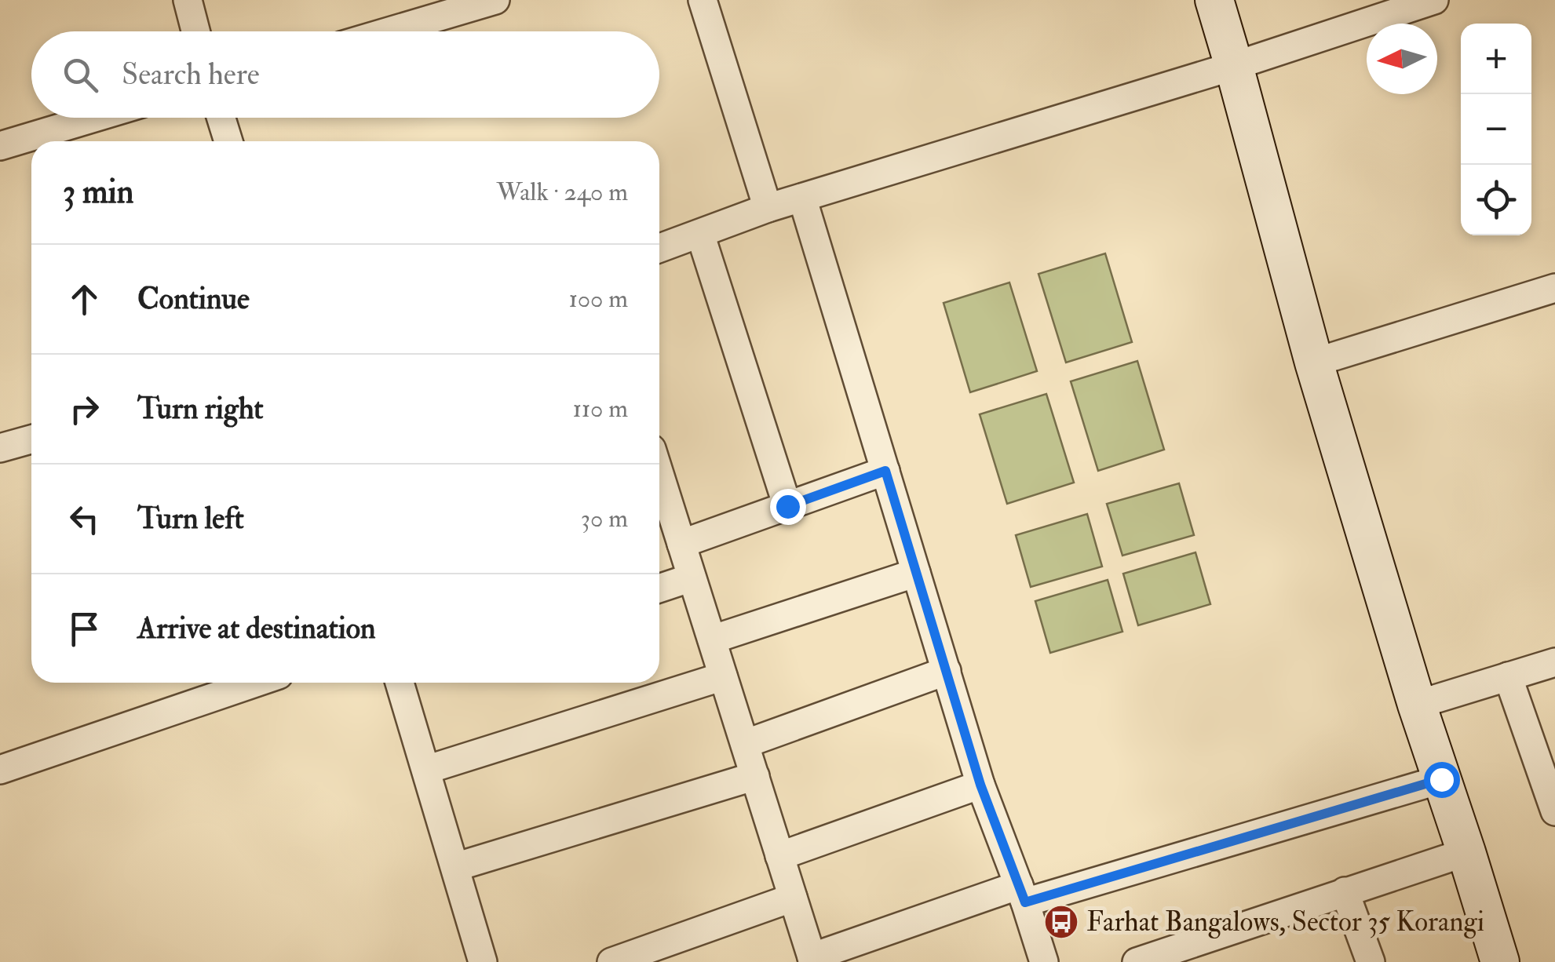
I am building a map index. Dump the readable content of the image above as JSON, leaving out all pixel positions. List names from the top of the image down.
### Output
{
  "places": {
    "bus stop": ["Farhat Bangalows, Sector 35 Korangi"]
  },
  "north": "left",
  "page": {
    "map_buttons": ["+", "−"],
    "search": "Search here",
    "heading": ["3 min", "Walk · 240 m"],
    "list": [
      ["Continue", "100 m"],
      ["Turn right", "110 m"],
      ["Turn left", "30 m"],
      "Arrive at destination"
    ]
  }
}
